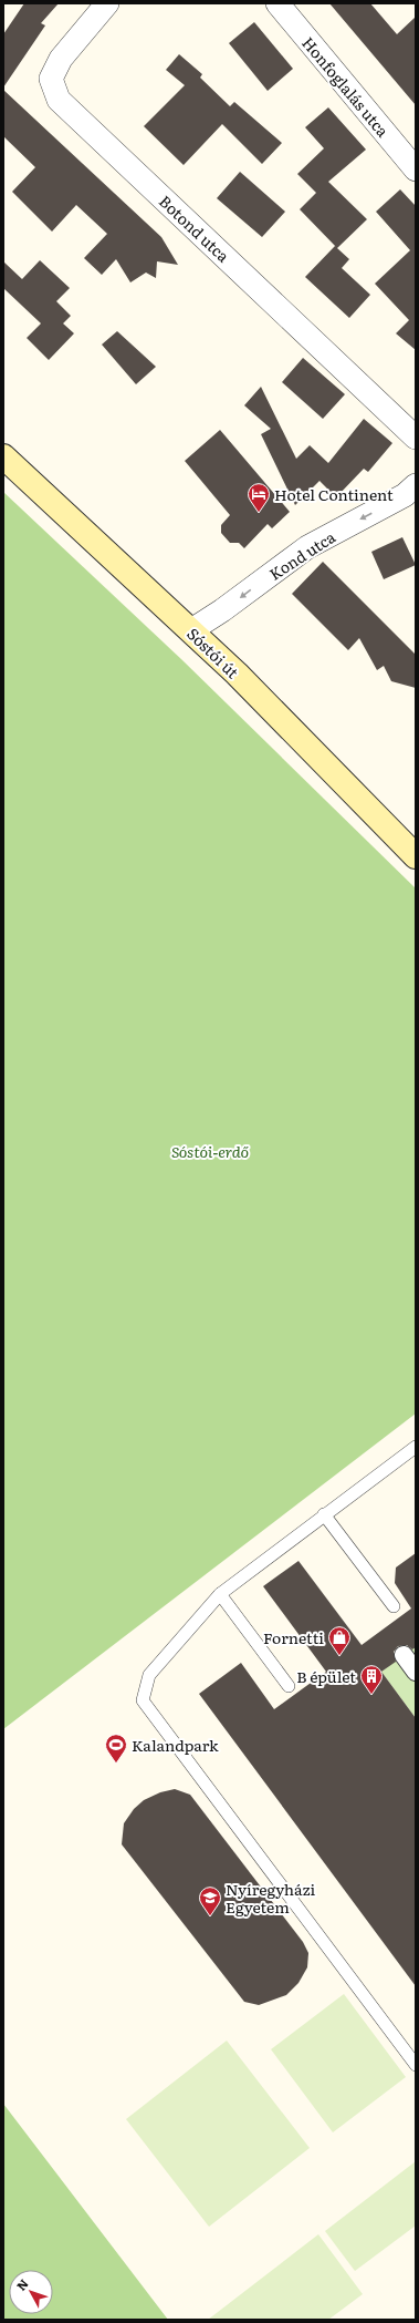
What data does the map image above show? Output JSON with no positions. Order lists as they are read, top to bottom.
{
  "streets": {
    "main road": ["Sóstói út"],
    "street": ["Honfoglalás utca", "Botond utca", "Kond utca"]
  },
  "crossings": [
    ["Kond utca", "Sóstói út"]
  ],
  "one_way": ["Kond utca"],
  "parks": ["Sóstói-erdő"],
  "places": {
    "hotel": ["Hotel Continent"],
    "shop": ["Fornetti"],
    "building": ["B épület"],
    "sports": ["Kalandpark"],
    "school or university": ["Nyíregyházi Egyetem"]
  },
  "north": "top left"
}
